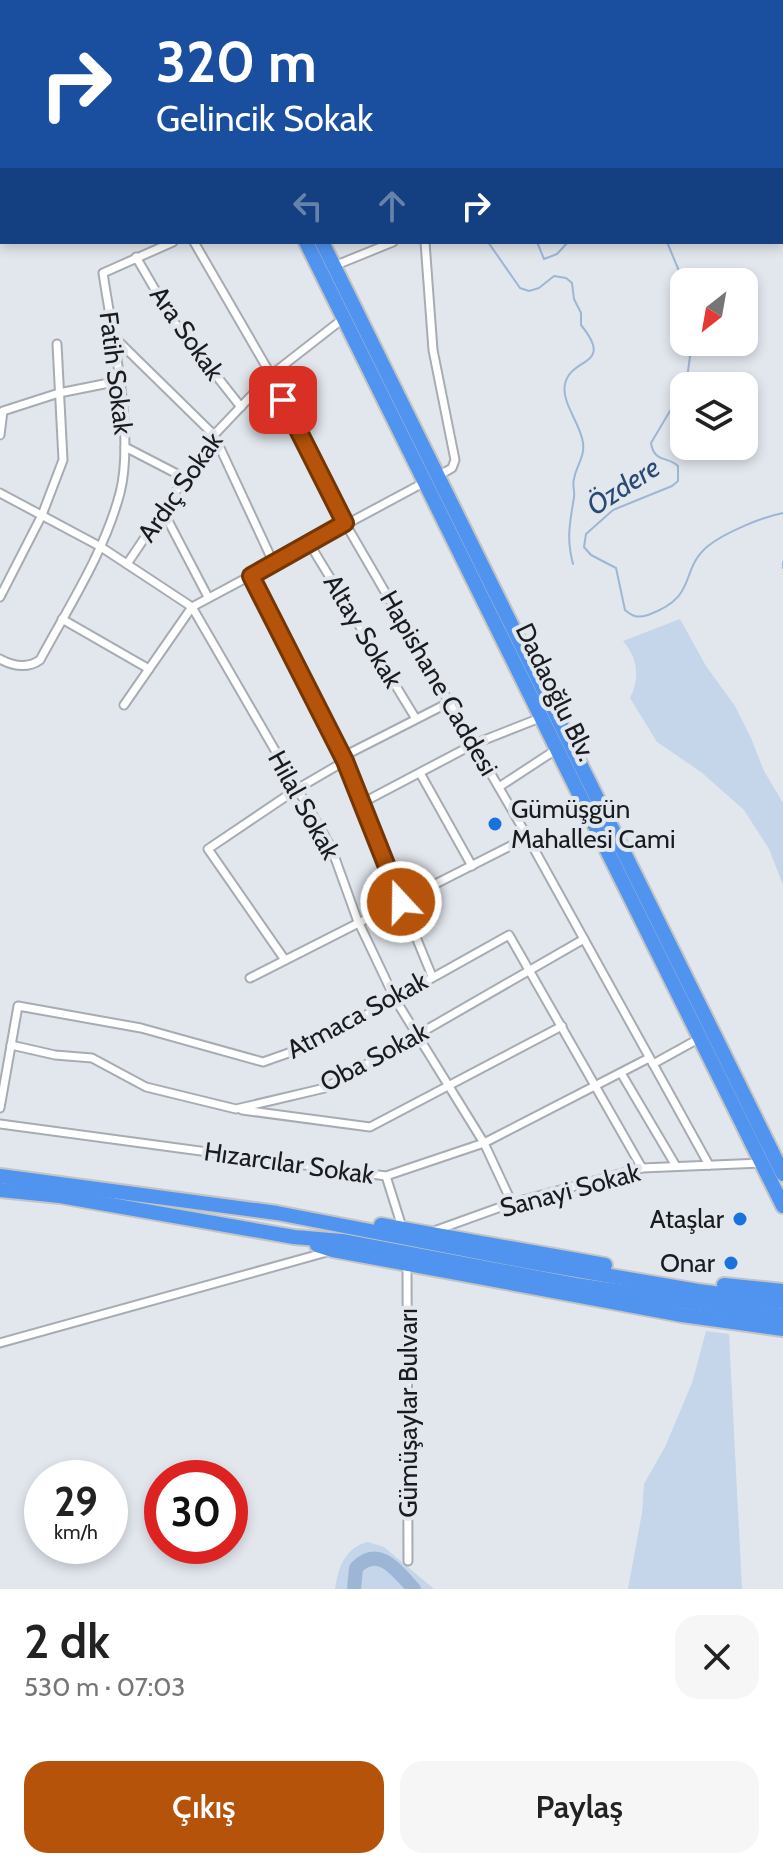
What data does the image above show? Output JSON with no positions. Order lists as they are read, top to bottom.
{
  "streets": {
    "highway": ["Dadaoğlu Blv."],
    "street": [
      "Ara Sokak",
      "Fatih Sokak",
      "Ardıç Sokak",
      "Altay Sokak",
      "Hapishane Caddesi",
      "Hilal Sokak",
      "Atmaca Sokak",
      "Oba Sokak",
      "Hızarcılar Sokak",
      "Sanayi Sokak",
      "Gümüşaylar Bulvarı"
    ]
  },
  "crossings": [
    ["Ara Sokak", "Fatih Sokak"],
    ["Ara Sokak", "Ardıç Sokak"],
    ["Fatih Sokak", "Hilal Sokak"],
    ["Ardıç Sokak", "Hapishane Caddesi"],
    ["Ardıç Sokak", "Dadaoğlu Blv."],
    ["Ardıç Sokak", "Hilal Sokak"],
    ["Hapishane Caddesi", "Oba Sokak"],
    ["Hapishane Caddesi", "Hızarcılar Sokak"],
    ["Hapishane Caddesi", "Sanayi Sokak"],
    ["Dadaoğlu Blv.", "Hızarcılar Sokak"],
    ["Dadaoğlu Blv.", "Sanayi Sokak"],
    ["Hilal Sokak", "Atmaca Sokak"],
    ["Hilal Sokak", "Oba Sokak"],
    ["Hilal Sokak", "Hızarcılar Sokak"],
    ["Hilal Sokak", "Sanayi Sokak"],
    ["Atmaca Sokak", "Oba Sokak"]
  ],
  "water": ["Özdere"],
  "places": ["Gümüşgün Mahallesi Cami", "Ataşlar", "Onar"],
  "north": "bottom left",
  "page": {
    "turn": ["320 m", "Gelincik Sokak"],
    "speed": "29 km/h",
    "limit": "30",
    "heading": ["2 dk", "530 m · 07:03"],
    "buttons": ["Çıkış", "Paylaş"]
  }
}
